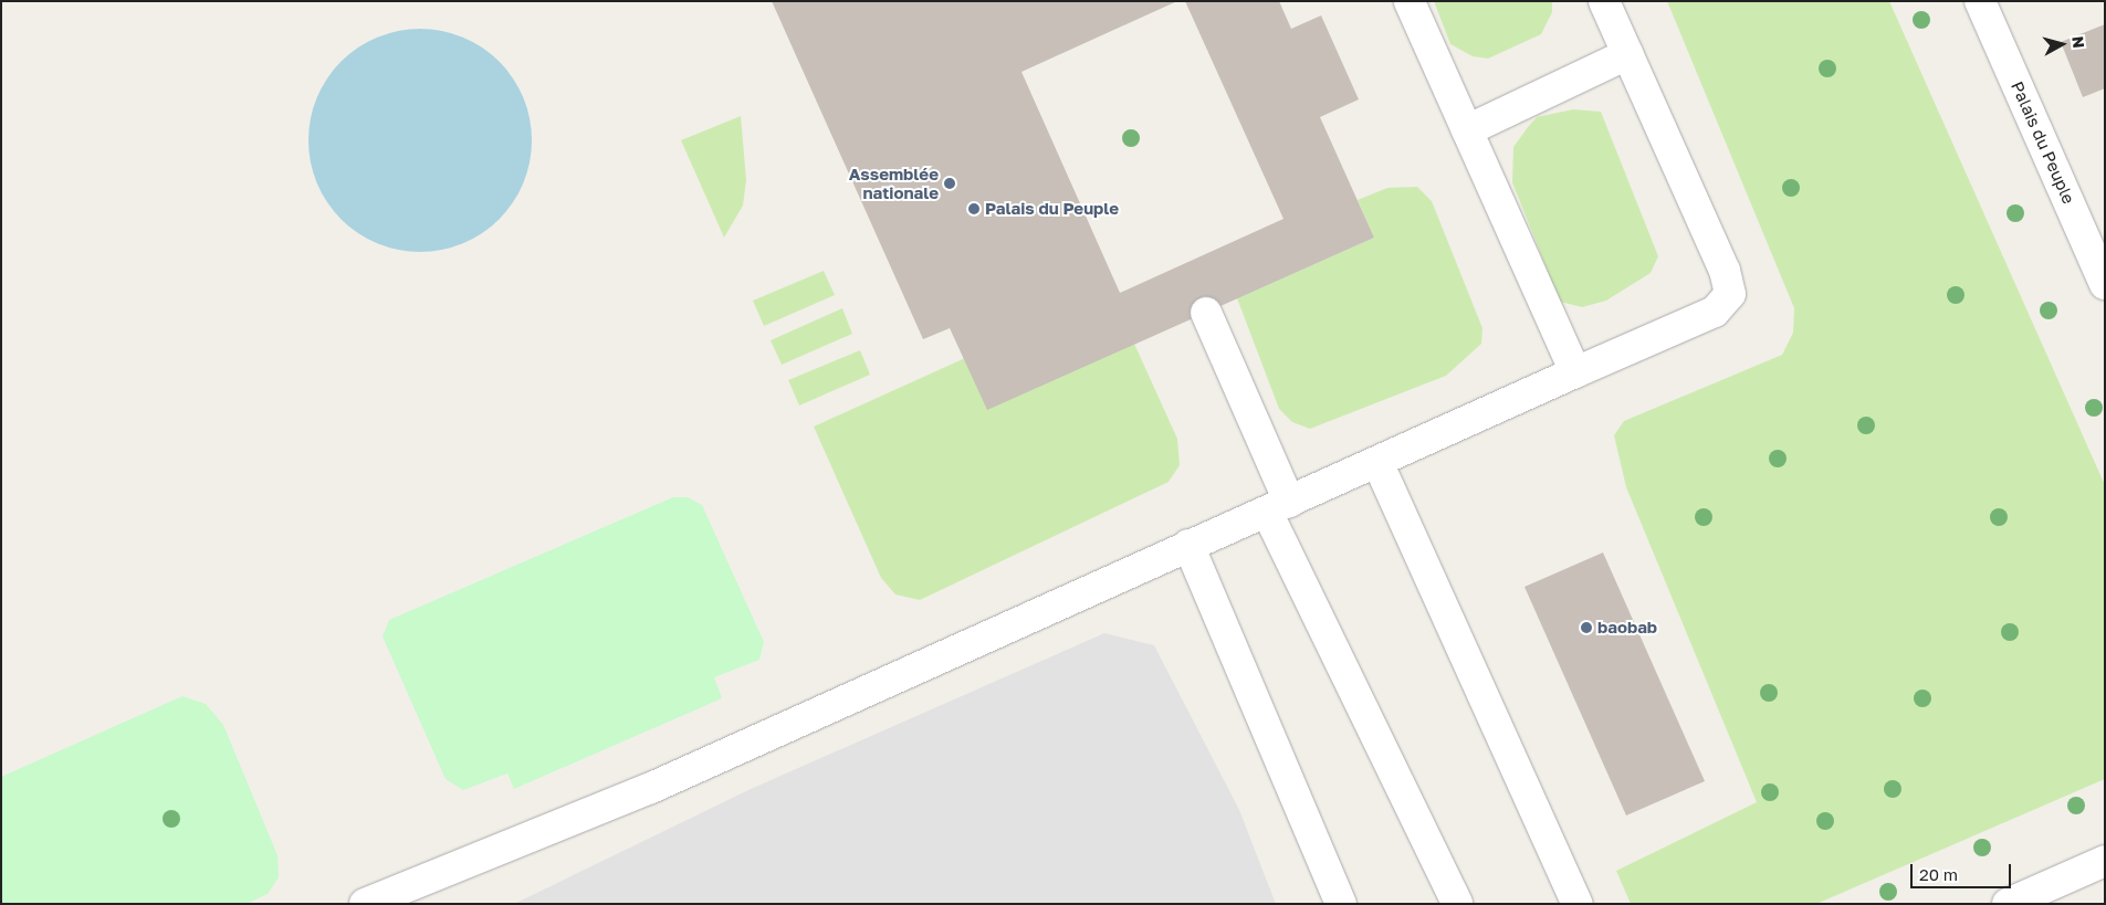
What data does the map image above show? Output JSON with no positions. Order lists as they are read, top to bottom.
{
  "streets": {
    "street": ["Palais du Peuple"]
  },
  "places": ["Assemblée nationale", "Palais du Peuple", "baobab"],
  "scale_bar": "20 m",
  "north": "right"
}
